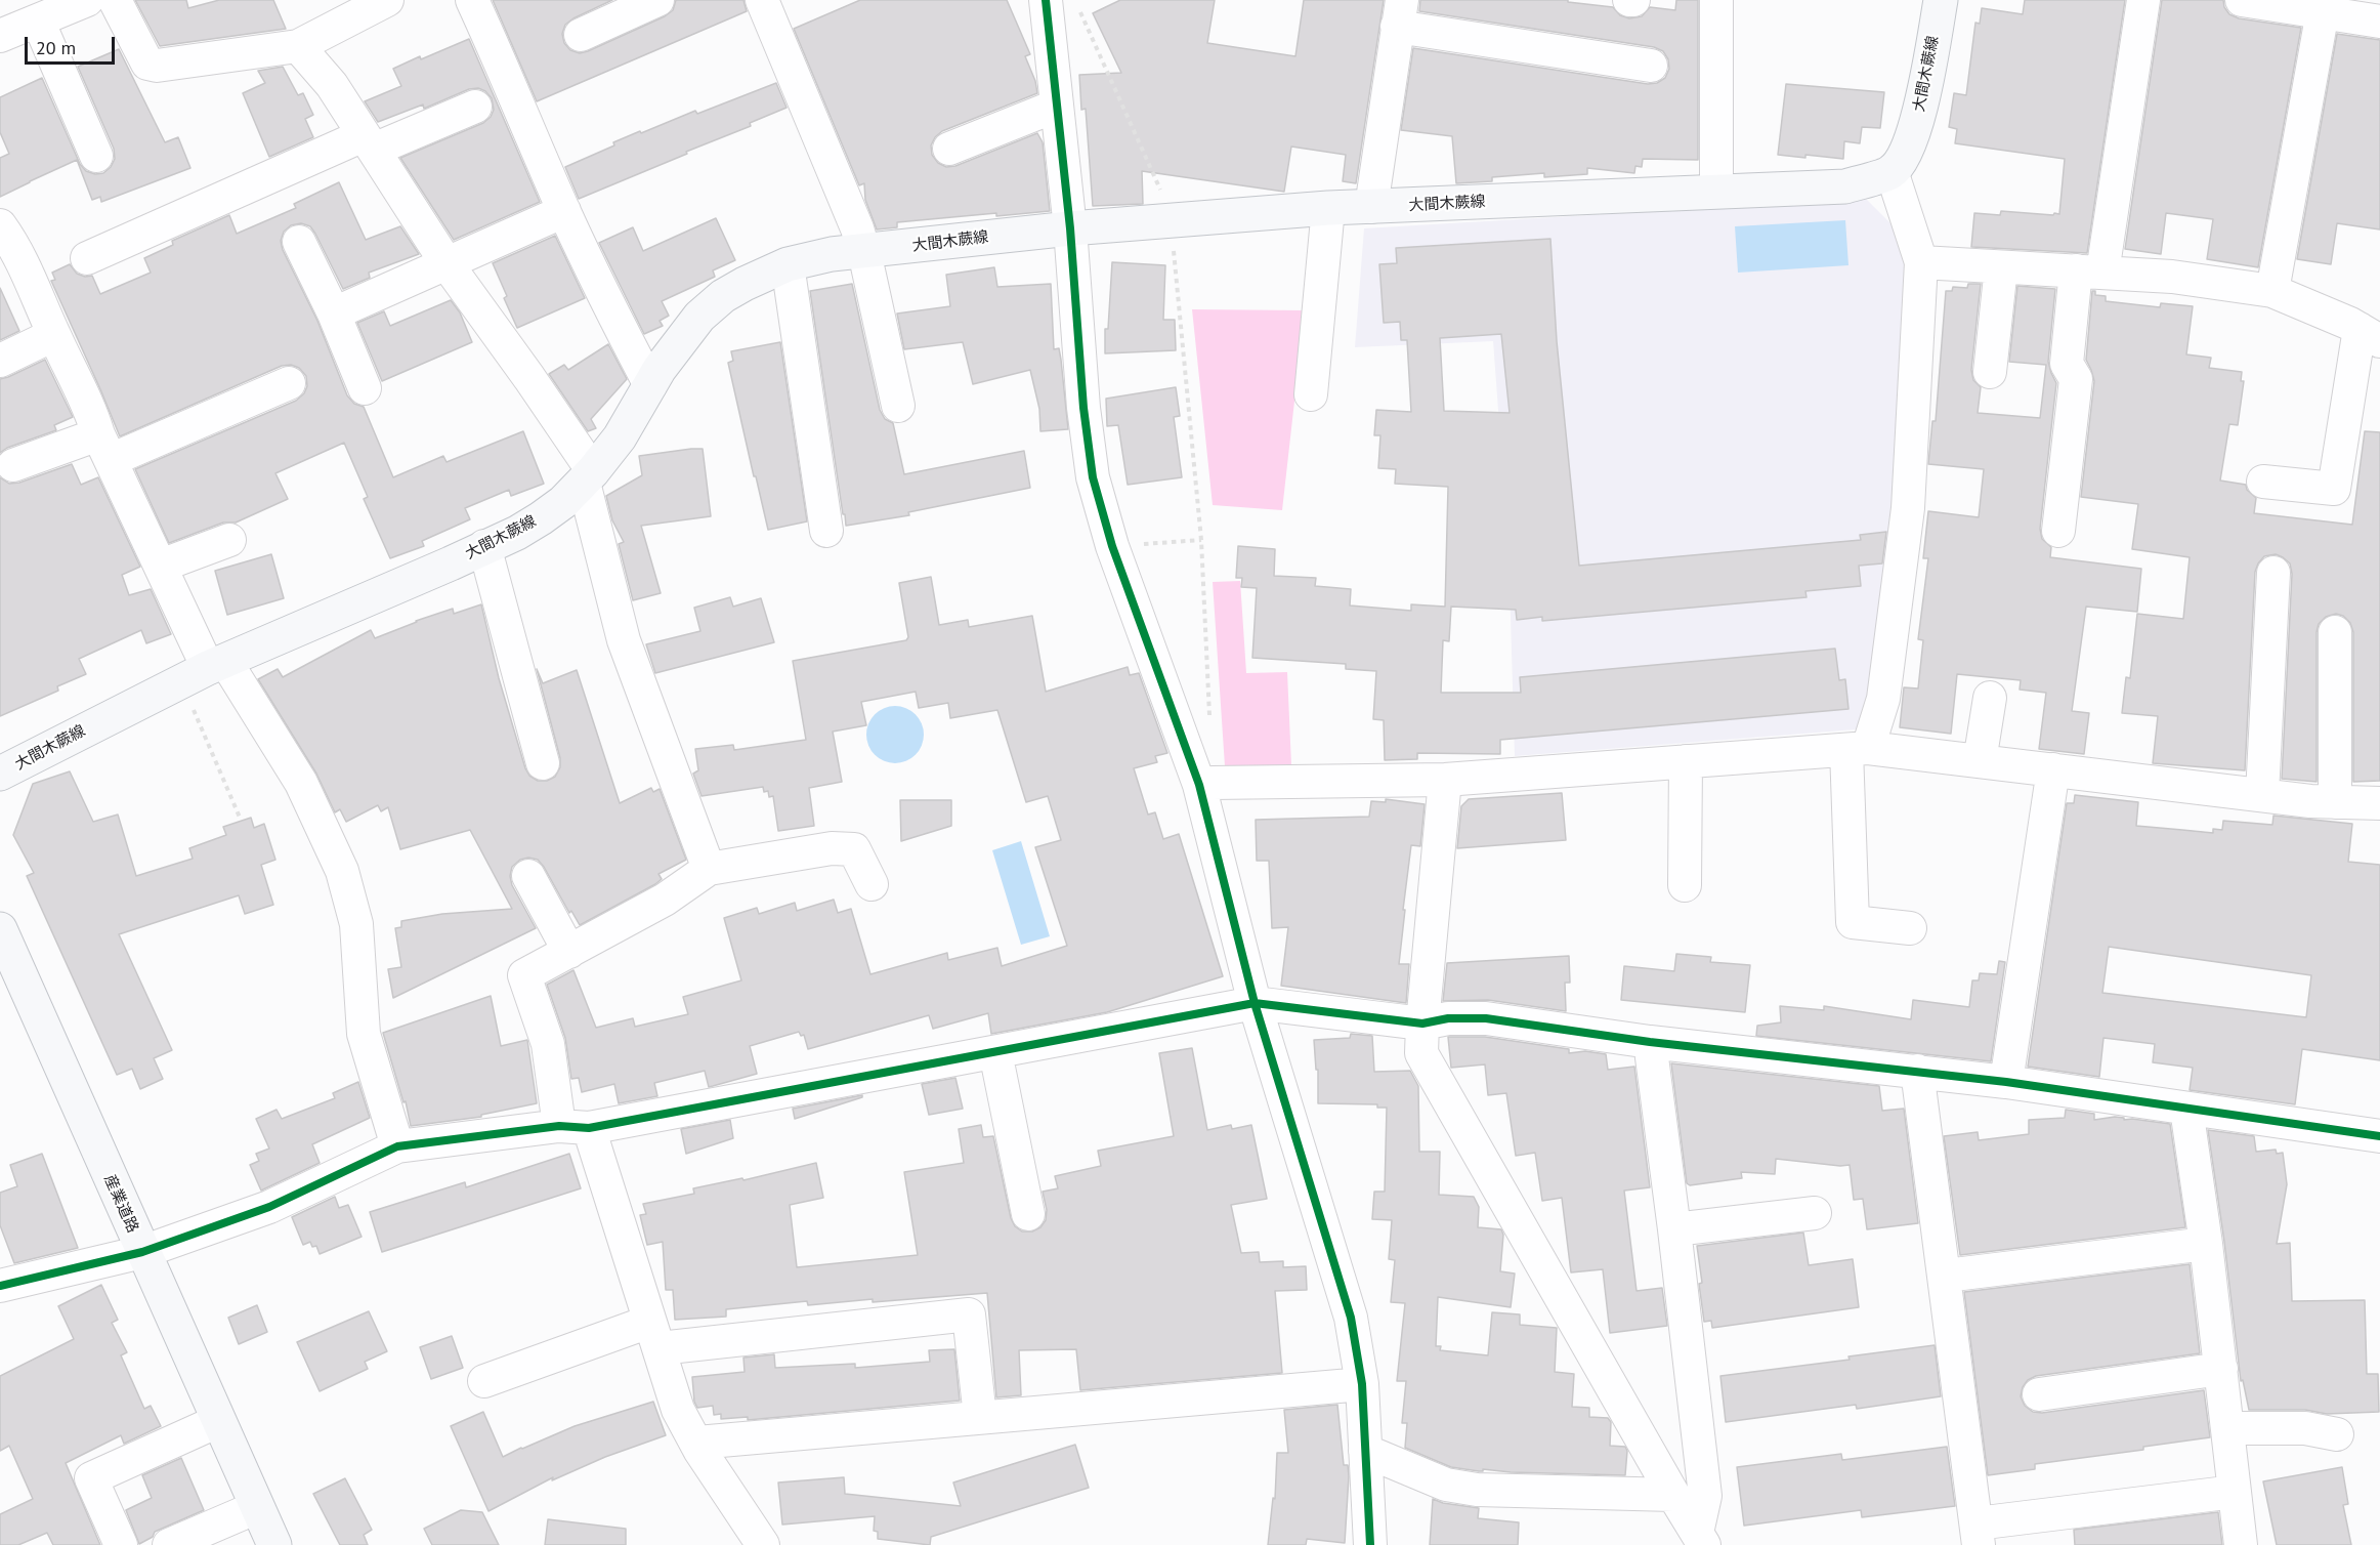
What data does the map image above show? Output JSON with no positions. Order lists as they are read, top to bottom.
{
  "streets": {
    "main road": ["大間木蕨線", "産業道路"]
  },
  "scale_bar": "20 m"
}
